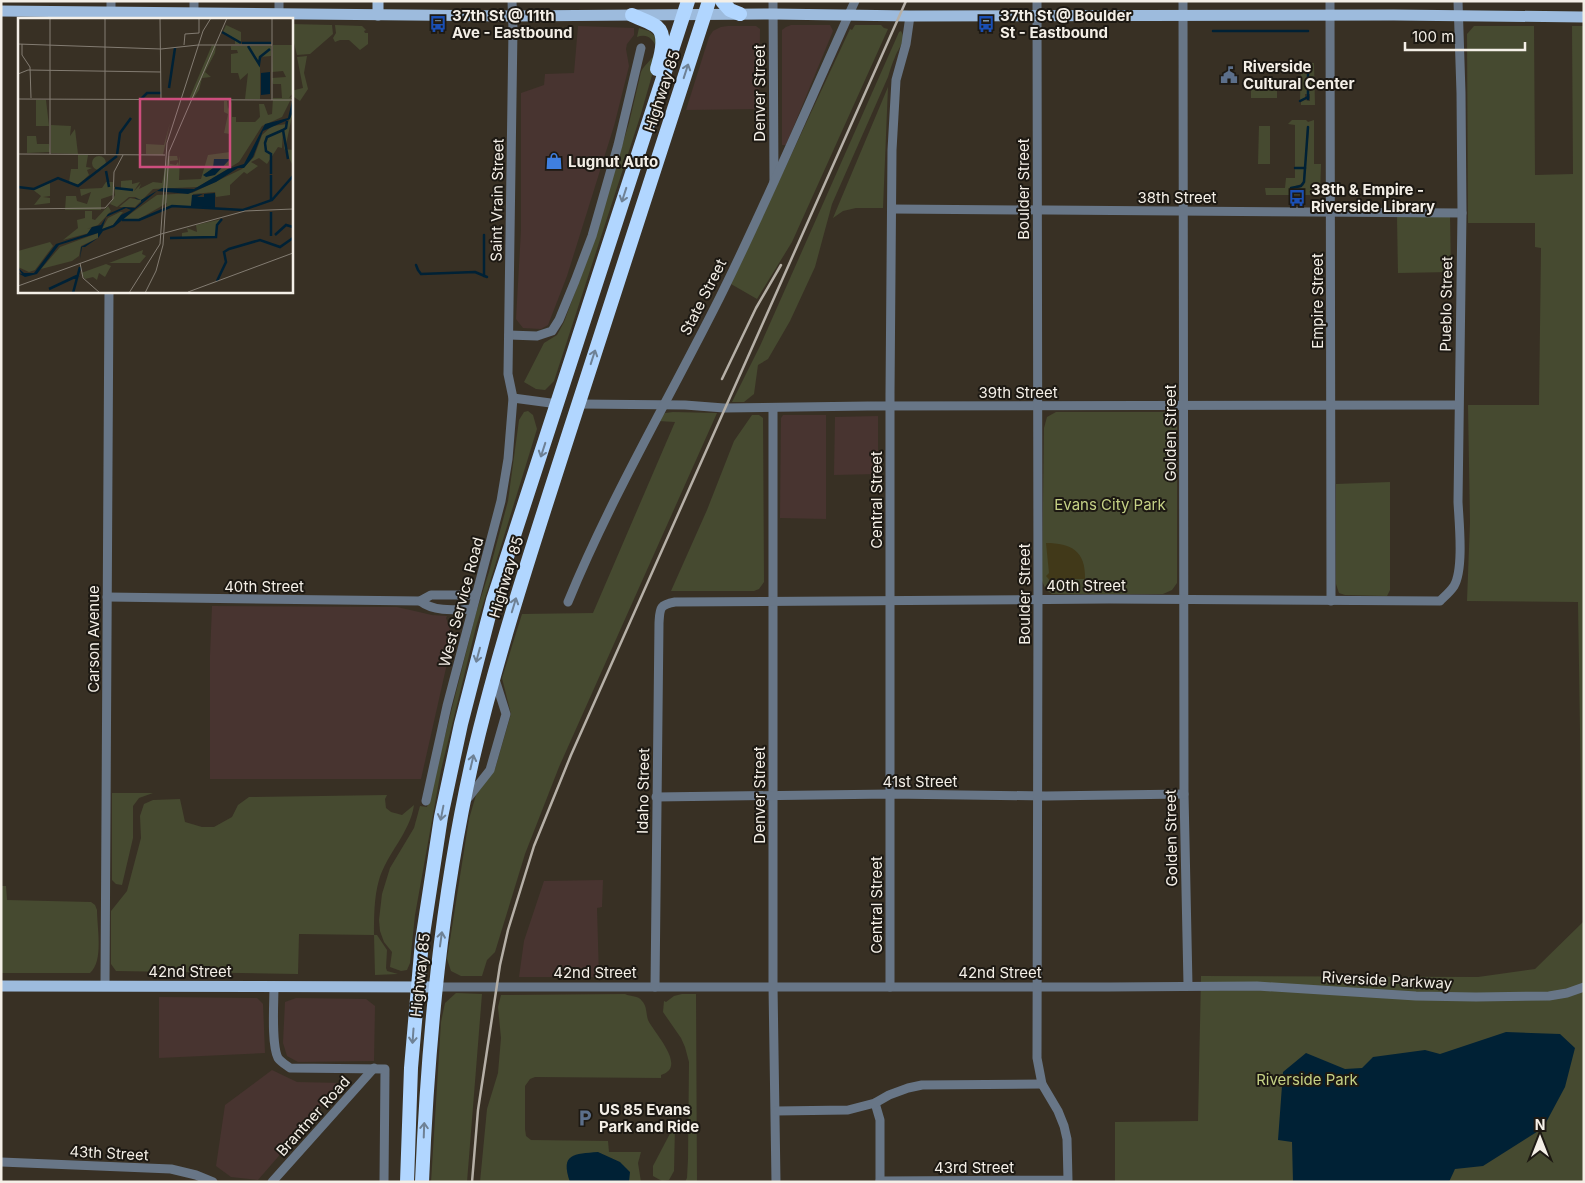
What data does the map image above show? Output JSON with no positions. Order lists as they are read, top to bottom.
{
  "streets": {
    "highway": ["Highway 85"],
    "main road": ["42nd Street"],
    "street": [
      "Denver Street",
      "Boulder Street",
      "38th Street",
      "Saint Vrain Street",
      "State Street",
      "Empire Street",
      "Pueblo Street",
      "39th Street",
      "Golden Street",
      "Central Street",
      "40th Street",
      "West Service Road",
      "Carson Avenue",
      "41st Street",
      "Idaho Street",
      "Riverside Parkway",
      "Brantner Road",
      "43th Street",
      "43rd Street"
    ]
  },
  "crossings": [
    ["Highway 85", "39th Street"],
    ["Highway 85", "42nd Street"],
    ["Denver Street", "State Street"],
    ["Denver Street", "39th Street"],
    ["Denver Street", "40th Street"],
    ["Denver Street", "41st Street"],
    ["Denver Street", "42nd Street"],
    ["Boulder Street", "38th Street"],
    ["Boulder Street", "39th Street"],
    ["Boulder Street", "40th Street"],
    ["Boulder Street", "41st Street"],
    ["Boulder Street", "42nd Street"],
    ["Boulder Street", "43rd Street"],
    ["38th Street", "Empire Street"],
    ["38th Street", "Pueblo Street"],
    ["38th Street", "Golden Street"],
    ["38th Street", "Central Street"],
    ["Saint Vrain Street", "West Service Road"],
    ["State Street", "39th Street"],
    ["Empire Street", "39th Street"],
    ["Empire Street", "40th Street"],
    ["Pueblo Street", "39th Street"],
    ["Pueblo Street", "40th Street"],
    ["39th Street", "Golden Street"],
    ["39th Street", "Central Street"],
    ["Golden Street", "40th Street"],
    ["Golden Street", "41st Street"],
    ["Golden Street", "42nd Street"],
    ["Golden Street", "Riverside Parkway"],
    ["Central Street", "40th Street"],
    ["Central Street", "41st Street"],
    ["Central Street", "42nd Street"],
    ["40th Street", "West Service Road"],
    ["40th Street", "Carson Avenue"],
    ["40th Street", "Idaho Street"],
    ["Carson Avenue", "42nd Street"],
    ["41st Street", "Idaho Street"],
    ["Idaho Street", "42nd Street"],
    ["42nd Street", "Riverside Parkway"]
  ],
  "parks": ["Evans City Park", "Riverside Park"],
  "places": {
    "bus stop": ["37th St @ 11th Ave - Eastbound", "37th St @ Boulder St - Eastbound", "38th & Empire - Riverside Library"],
    "public building": ["Riverside Cultural Center"],
    "shop": ["Lugnut Auto"],
    "parking": ["US 85 Evans Park and Ride"]
  },
  "scale_bar": "100 m",
  "north": "top"
}
